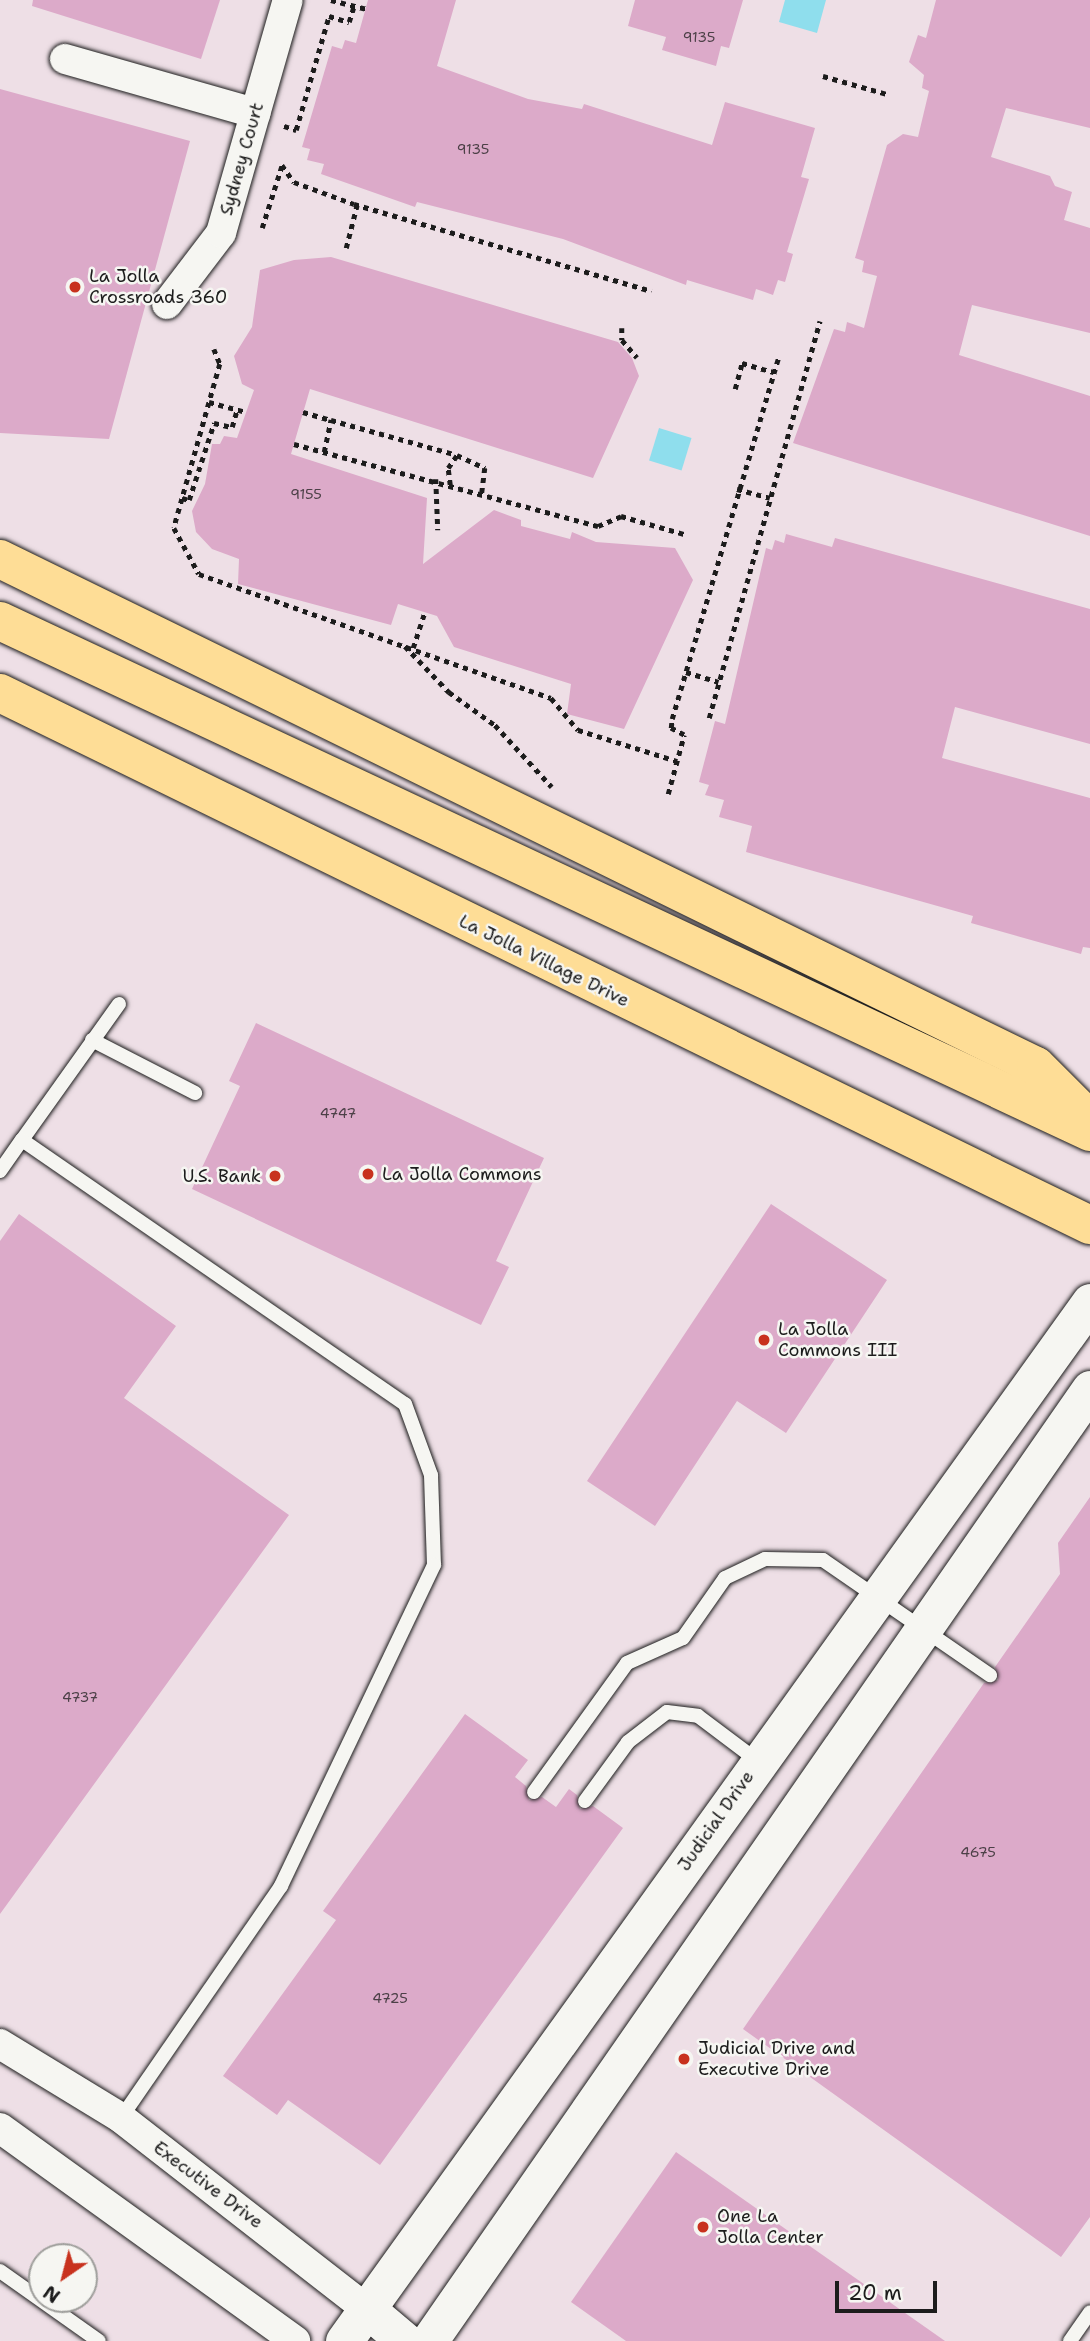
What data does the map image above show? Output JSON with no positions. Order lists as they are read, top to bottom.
{
  "streets": {
    "main road": ["La Jolla Village Drive"],
    "street": ["Sydney Court", "Judicial Drive", "Executive Drive"]
  },
  "crossings": [
    ["Judicial Drive", "Executive Drive"]
  ],
  "places": [
    "La Jolla Crossroads 360",
    "La Jolla Commons",
    "U.S. Bank",
    "La Jolla Commons III",
    "Judicial Drive and Executive Drive",
    "One La Jolla Center"
  ],
  "house_numbers": [
    "9135",
    "9135",
    "9155",
    "4747",
    "4737",
    "4675",
    "4725"
  ],
  "scale_bar": "20 m",
  "north": "bottom left"
}
